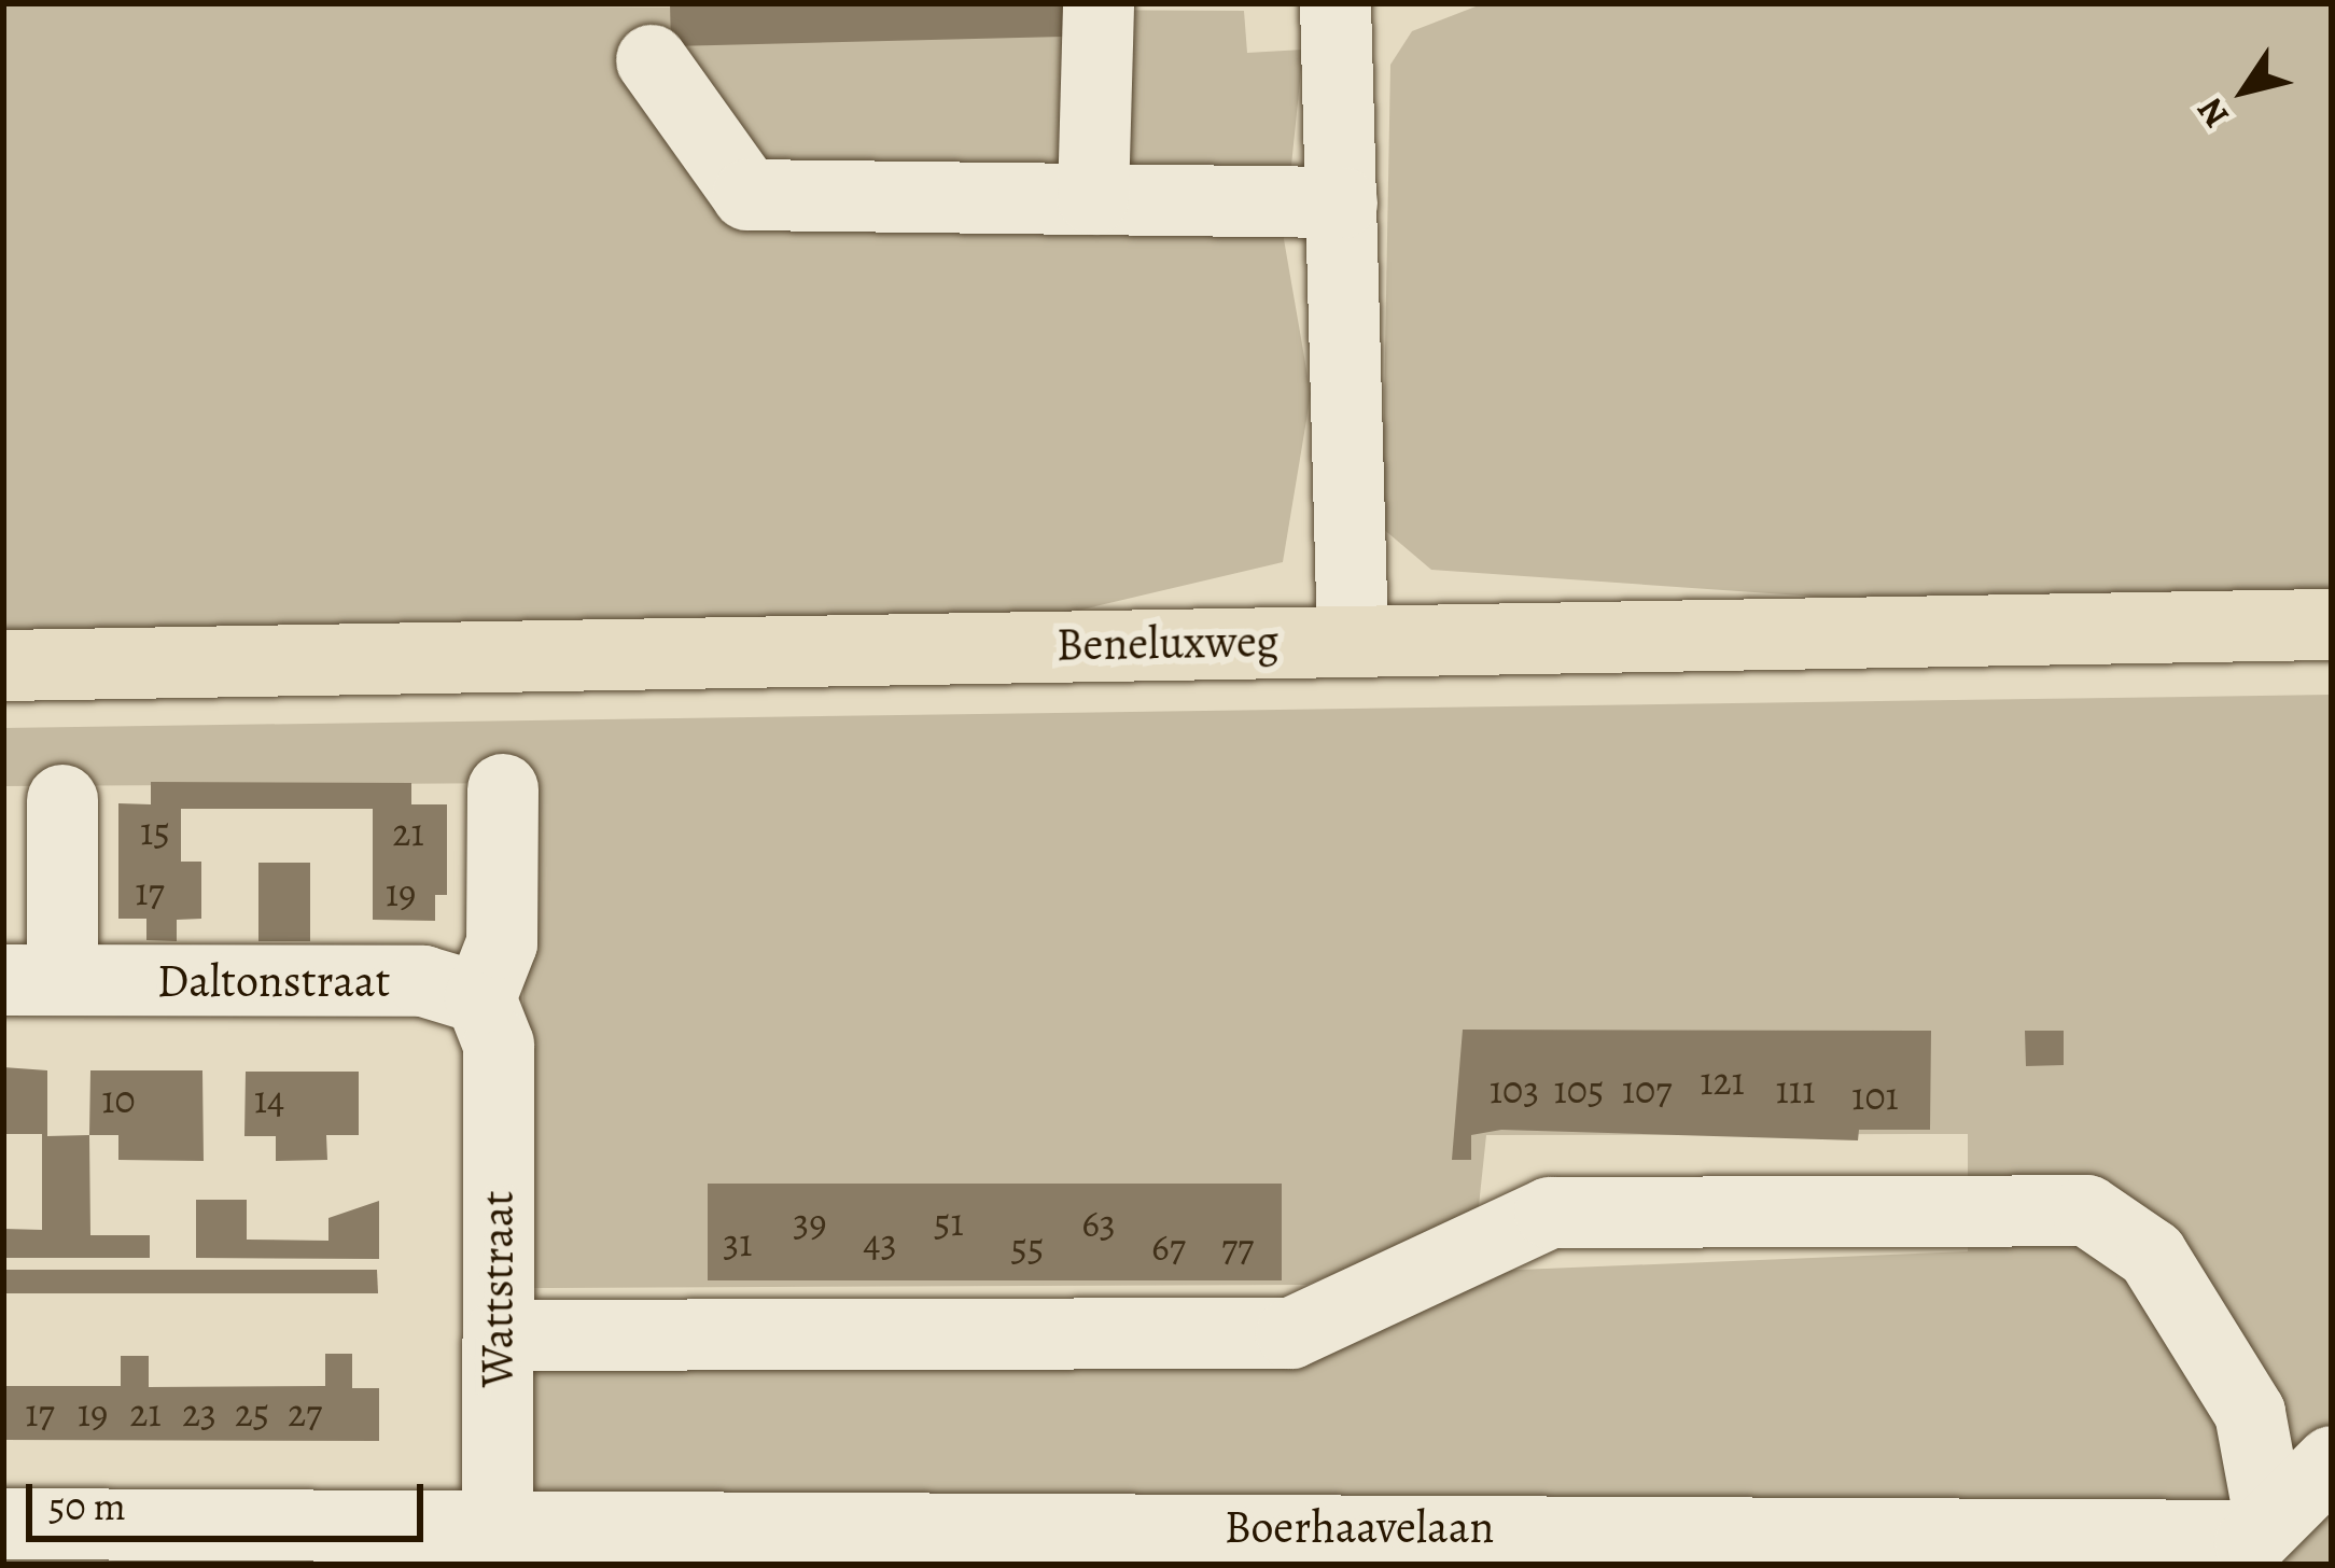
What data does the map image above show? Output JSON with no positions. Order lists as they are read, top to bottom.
{
  "streets": {
    "main road": ["Beneluxweg"],
    "street": ["Daltonstraat", "Wattstraat", "Boerhaavelaan"]
  },
  "crossings": [
    ["Daltonstraat", "Wattstraat"],
    ["Wattstraat", "Boerhaavelaan"]
  ],
  "house_numbers": [
    "15",
    "21",
    "17",
    "19",
    "121",
    "103",
    "105",
    "107",
    "111",
    "101",
    "10",
    "14",
    "39",
    "51",
    "63",
    "31",
    "43",
    "55",
    "67",
    "77",
    "17",
    "19",
    "21",
    "23",
    "25",
    "27"
  ],
  "scale_bar": "50 m",
  "north": "bottom left"
}
